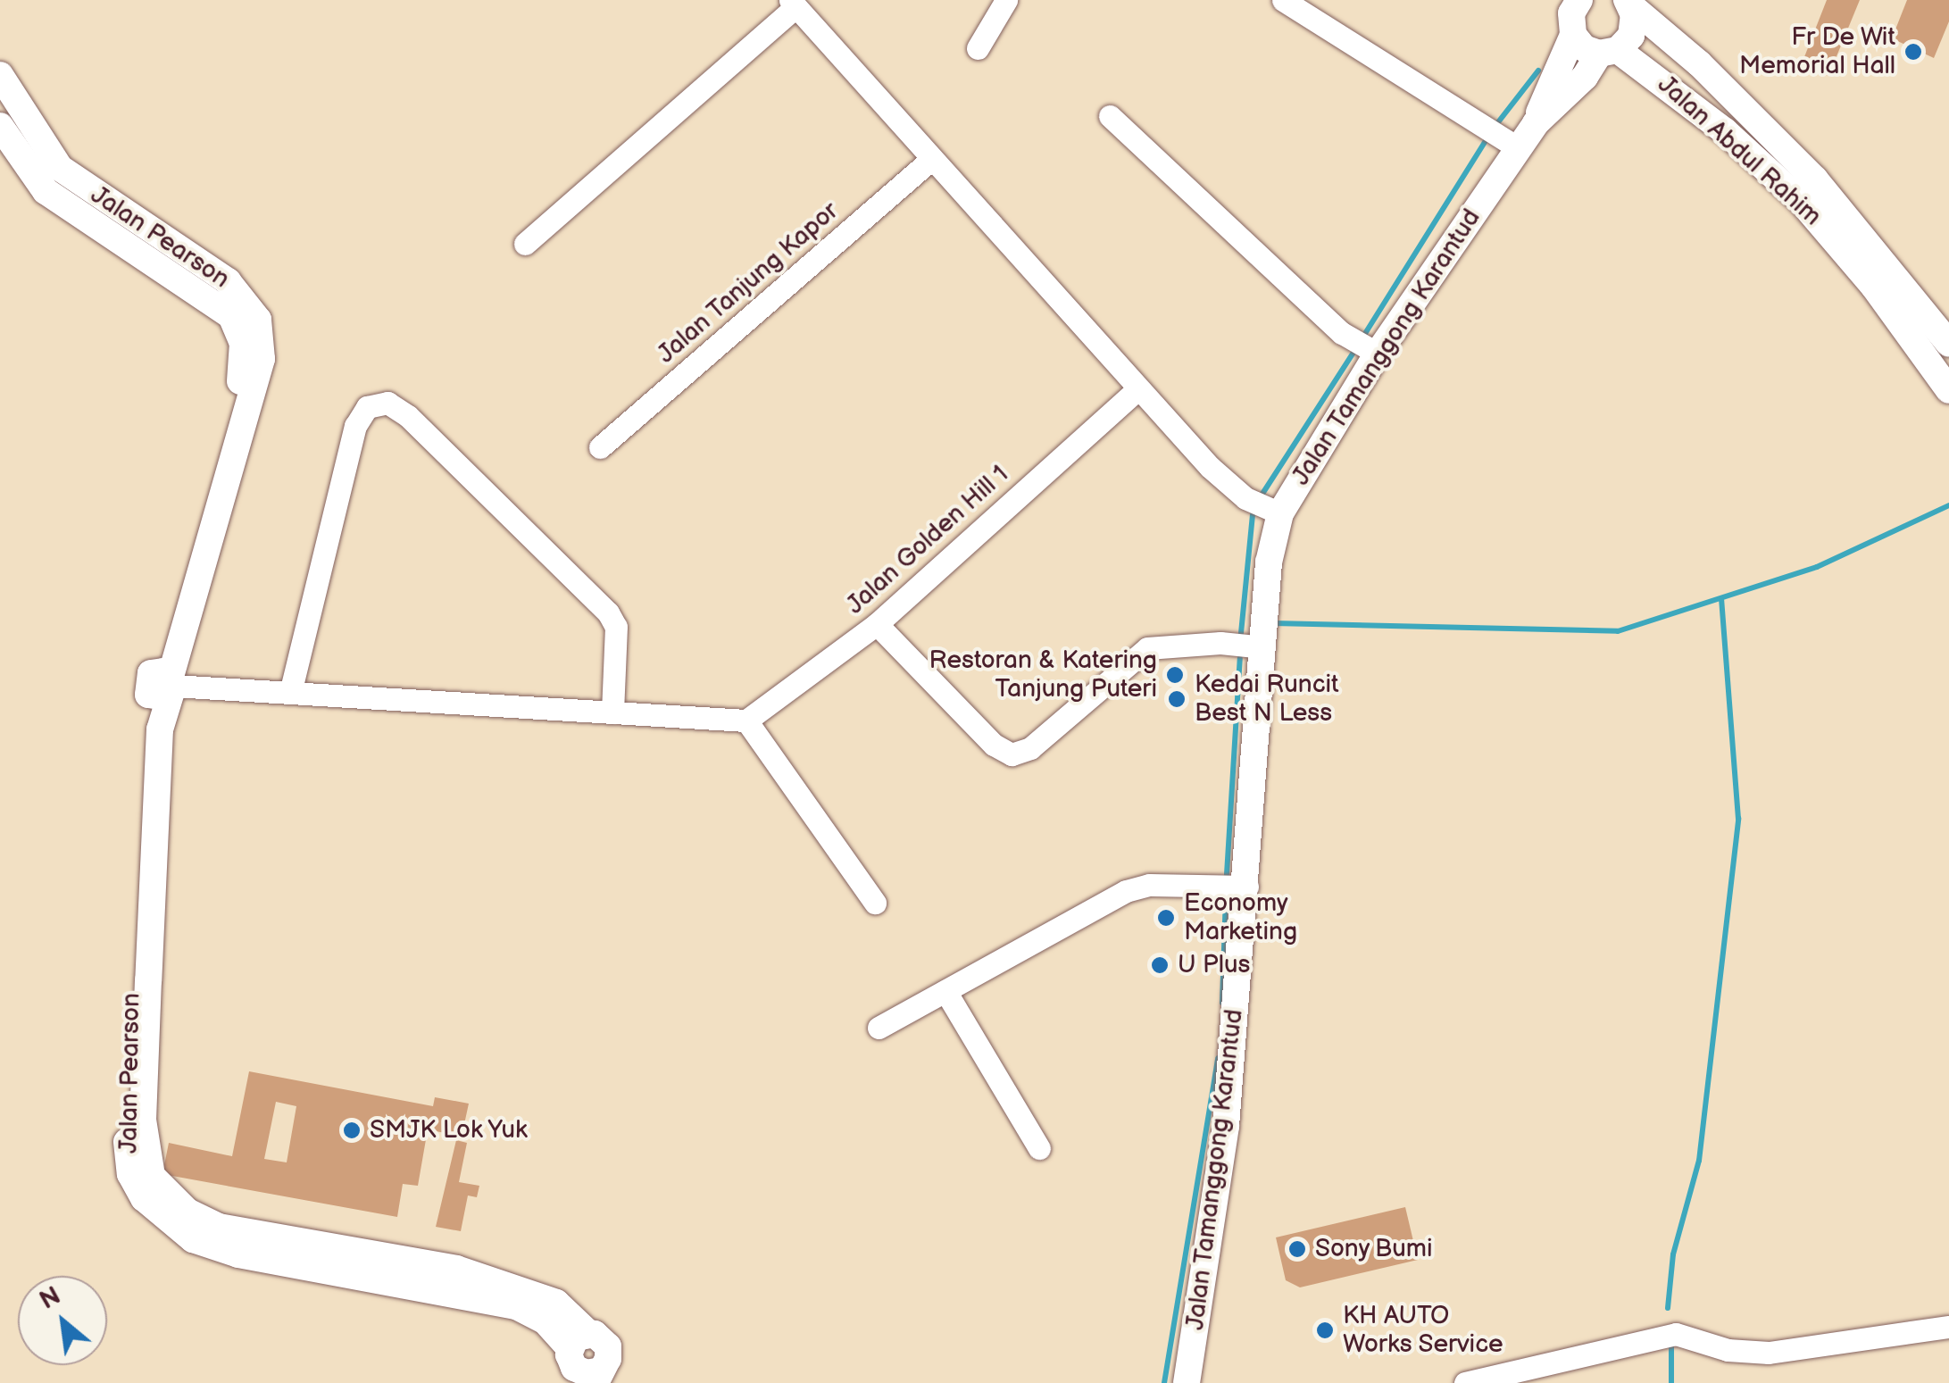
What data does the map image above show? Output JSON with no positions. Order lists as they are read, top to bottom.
{
  "streets": {
    "main road": ["Jalan Abdul Rahim", "Jalan Pearson", "Jalan Tamanggong Karantud"],
    "street": ["Jalan Tanjung Kapor", "Jalan Golden Hill 1"]
  },
  "crossings": [
    ["Jalan Abdul Rahim", "Jalan Tamanggong Karantud"]
  ],
  "places": [
    "Fr De Wit Memorial Hall",
    "Restoran & Katering Tanjung Puteri",
    "Kedai Runcit Best N Less",
    "Economy Marketing",
    "U Plus",
    "SMJK Lok Yuk",
    "Sony Bumi",
    "KH AUTO Works Service"
  ],
  "north": "top left"
}
